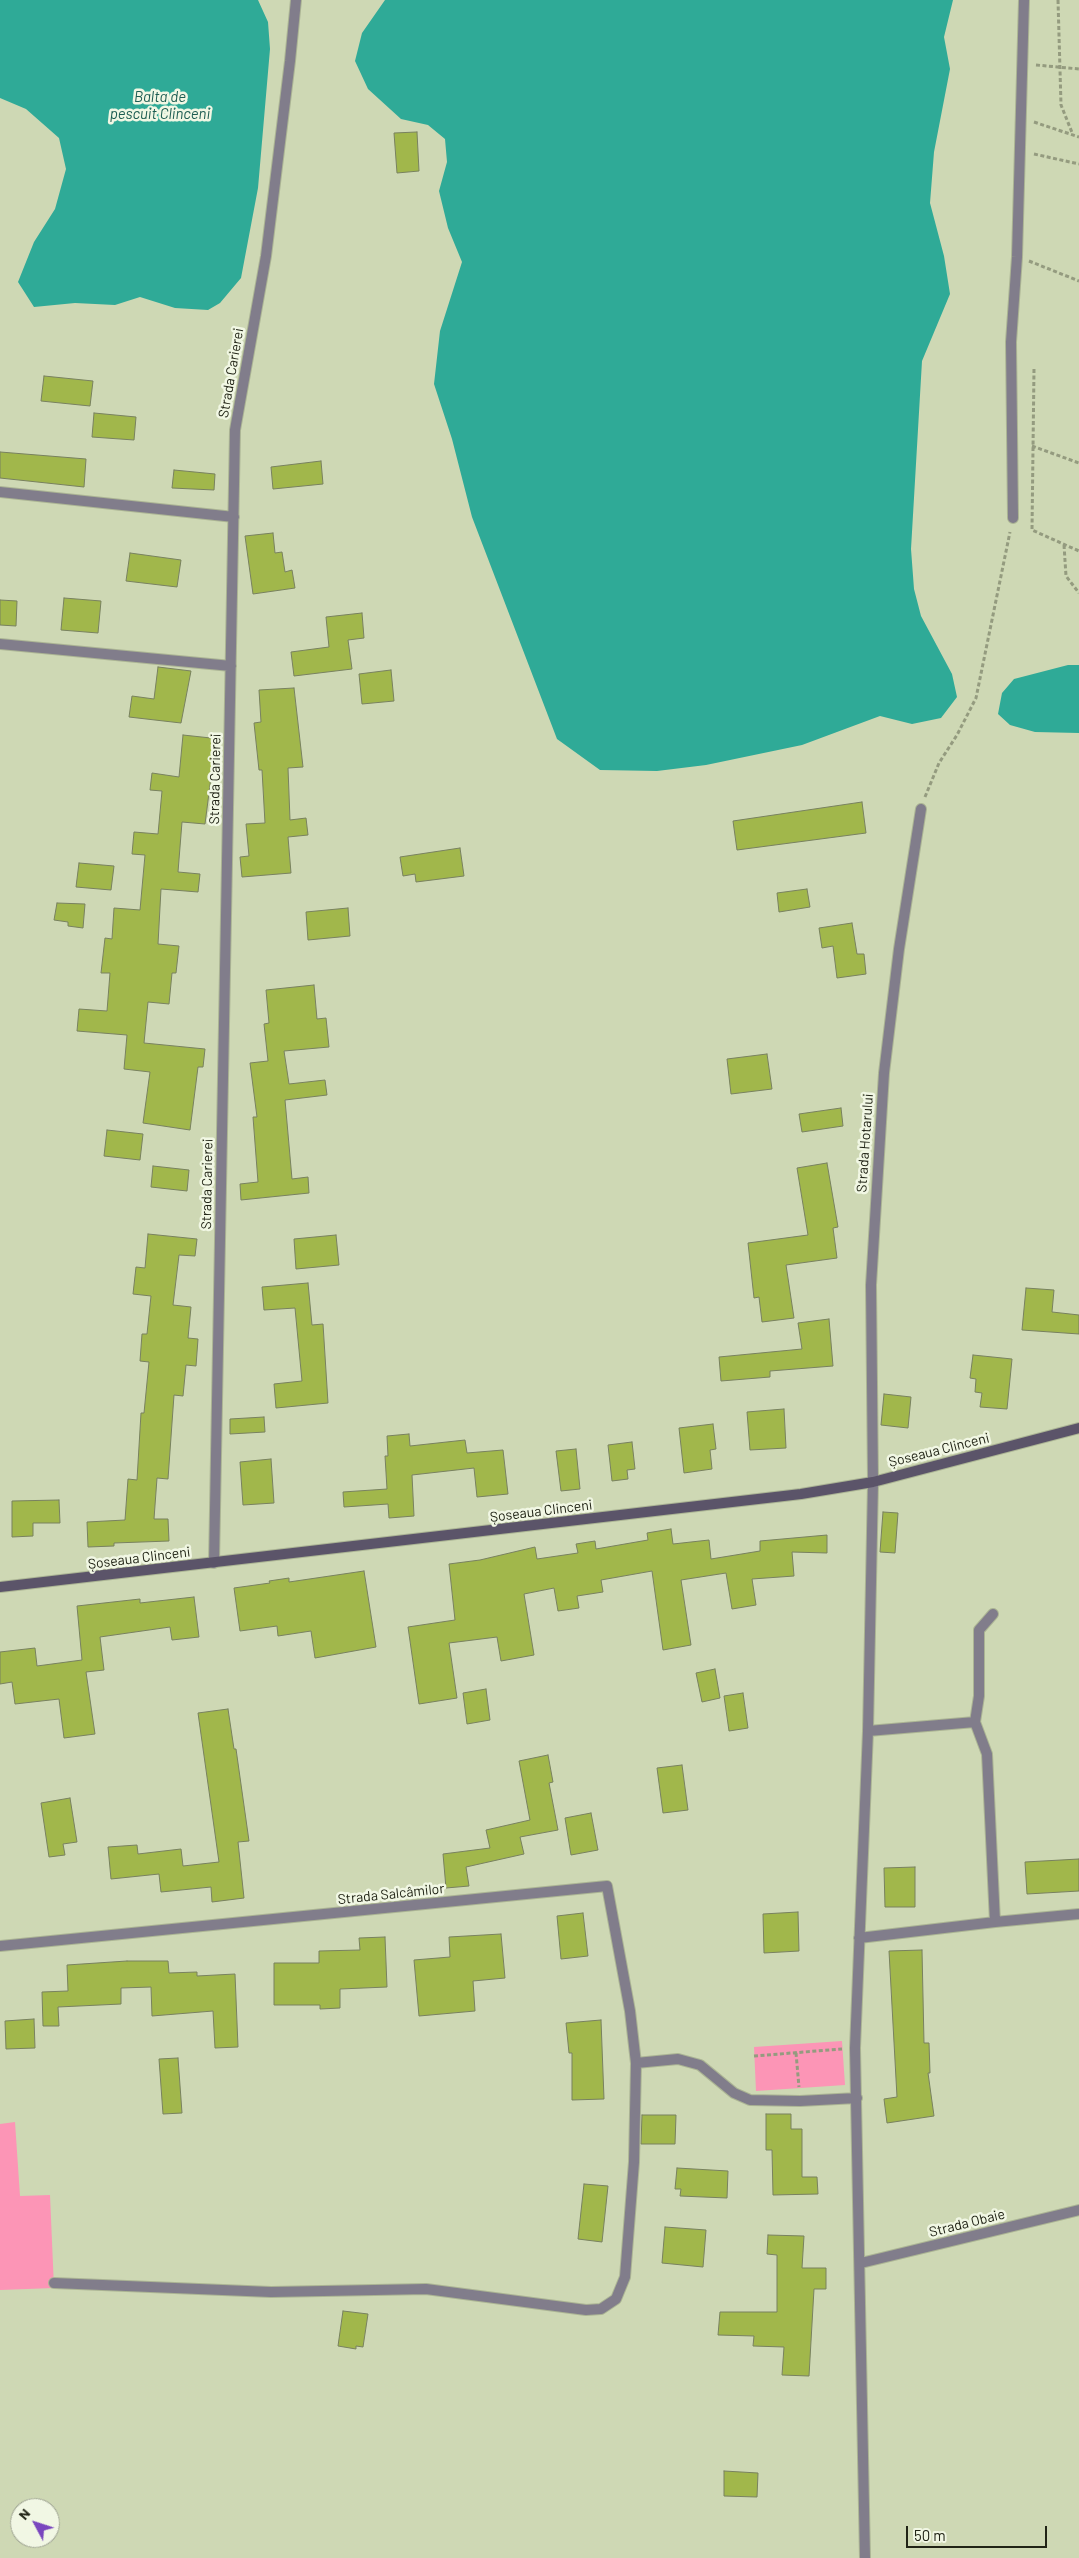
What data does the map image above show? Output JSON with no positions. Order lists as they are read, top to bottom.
{
  "streets": {
    "main road": ["Șoseaua Clinceni"],
    "street": [
      "Strada Carierei",
      "Strada Hotarului",
      "Strada Salcâmilor",
      "Strada Obaie"
    ]
  },
  "crossings": [
    ["Strada Carierei", "Șoseaua Clinceni"],
    ["Strada Hotarului", "Șoseaua Clinceni"],
    ["Strada Hotarului", "Strada Obaie"]
  ],
  "water": ["Balta de pescuit Clinceni"],
  "scale_bar": "50 m",
  "north": "top left"
}
